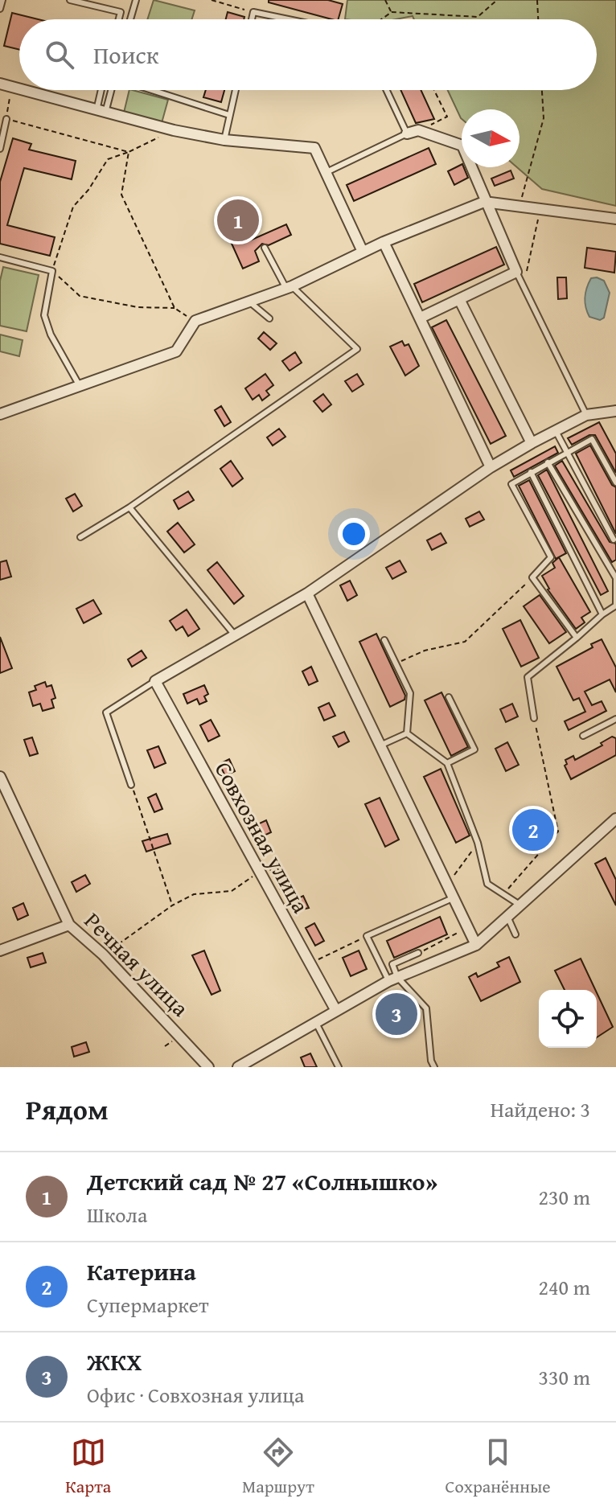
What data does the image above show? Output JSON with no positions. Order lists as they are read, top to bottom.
{
  "streets": {
    "street": ["Совхозная улица", "Речная улица"]
  },
  "north": "right",
  "page": {
    "search": "Поиск",
    "pins": ["1", "2", "3"],
    "heading": ["Рядом", "Найдено: 3"],
    "list": [
      {
        "mark": "1",
        "name": "Детский сад № 27 «Солнышко»",
        "note": "Школа",
        "value": "230 m"
      },
      {
        "mark": "2",
        "name": "Катерина",
        "note": "Супермаркет",
        "value": "240 m"
      },
      {
        "mark": "3",
        "name": "ЖКХ",
        "note": "Офис · Совхозная улица",
        "value": "330 m"
      }
    ],
    "nav": ["Карта", "Маршрут", "Сохранённые"]
  }
}
